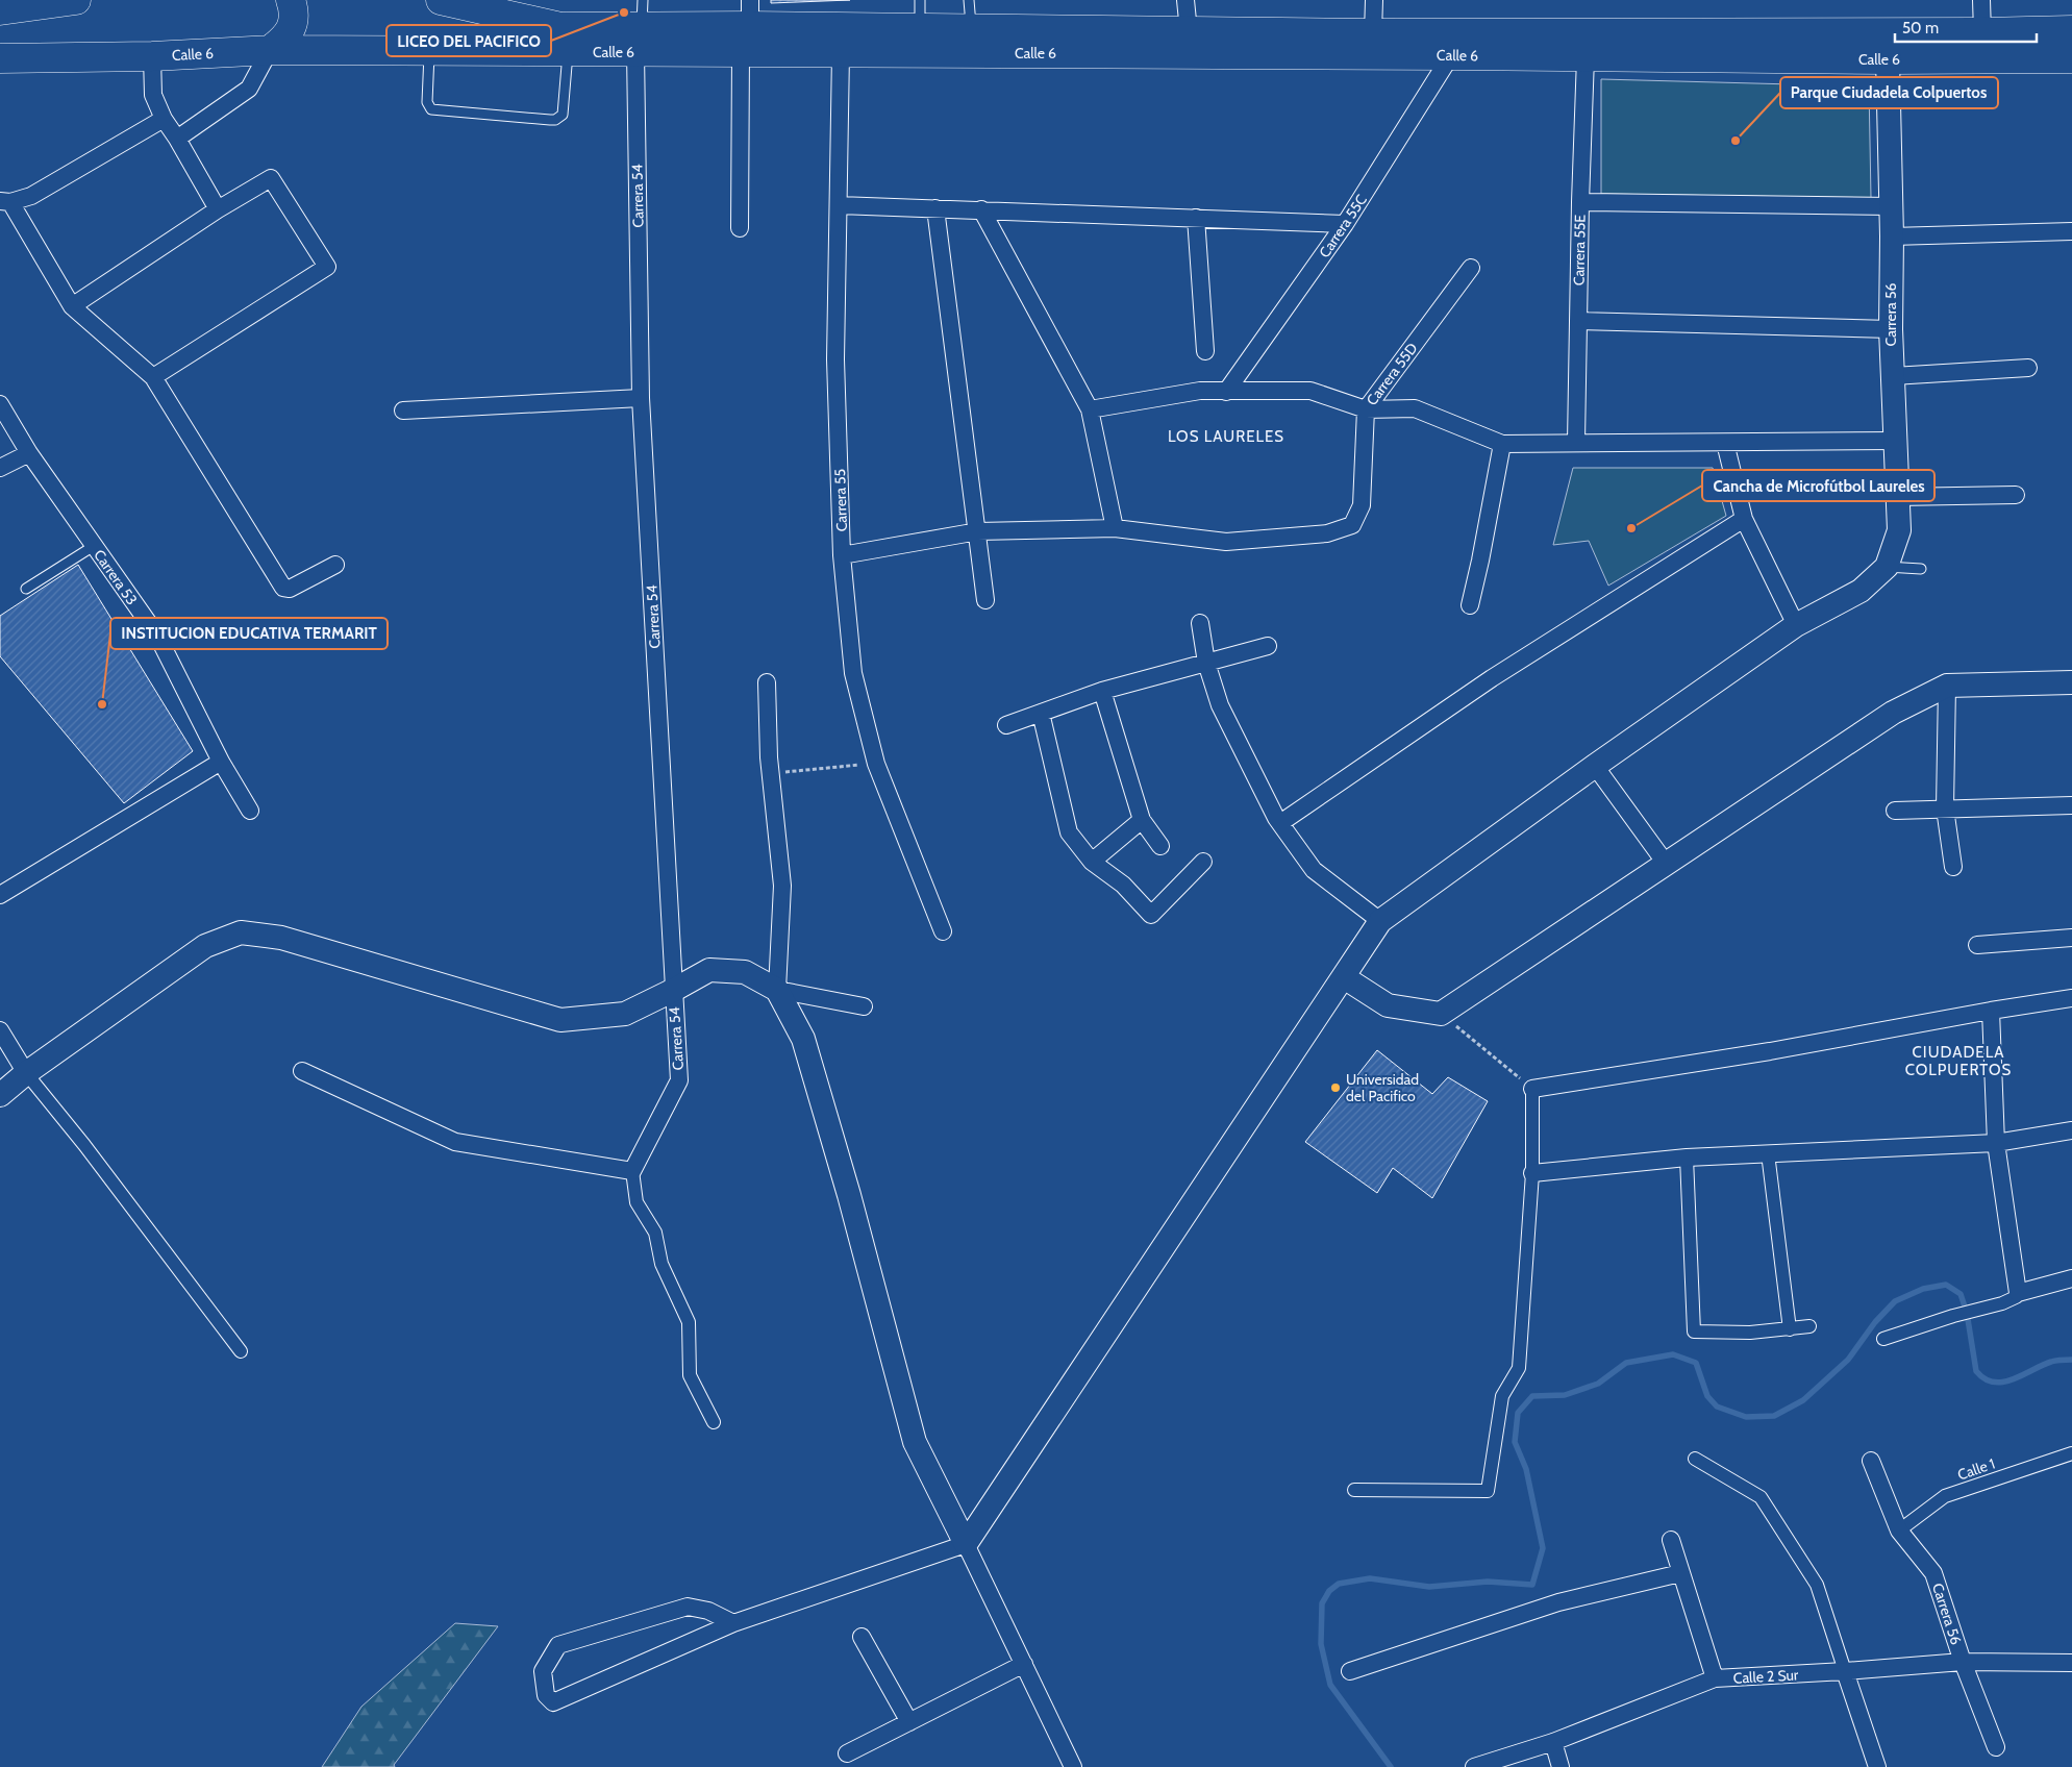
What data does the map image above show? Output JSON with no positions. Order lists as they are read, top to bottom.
{
  "streets": {
    "highway": ["Calle 6"],
    "main road": ["Carrera 56"],
    "street": [
      "Carrera 54",
      "Carrera 55C",
      "Carrera 55E",
      "Carrera 55D",
      "Carrera 55",
      "Carrera 53",
      "Calle 1",
      "Calle 2 Sur"
    ]
  },
  "crossings": [
    ["Calle 6", "Carrera 54"],
    ["Calle 6", "Carrera 55C"],
    ["Calle 6", "Carrera 55E"],
    ["Calle 6", "Carrera 56"],
    ["Calle 6", "Carrera 55"],
    ["Carrera 56", "Calle 1"],
    ["Carrera 56", "Calle 2 Sur"]
  ],
  "districts": ["LOS LAURELES", "CIUDADELA COLPUERTOS"],
  "places": [
    "LICEO DEL PACIFICO",
    "Parque Ciudadela Colpuertos",
    "Cancha de Microfútbol Laureles",
    "INSTITUCION EDUCATIVA TERMARIT",
    "Universidad del Pacifico"
  ],
  "scale_bar": "50 m"
}
